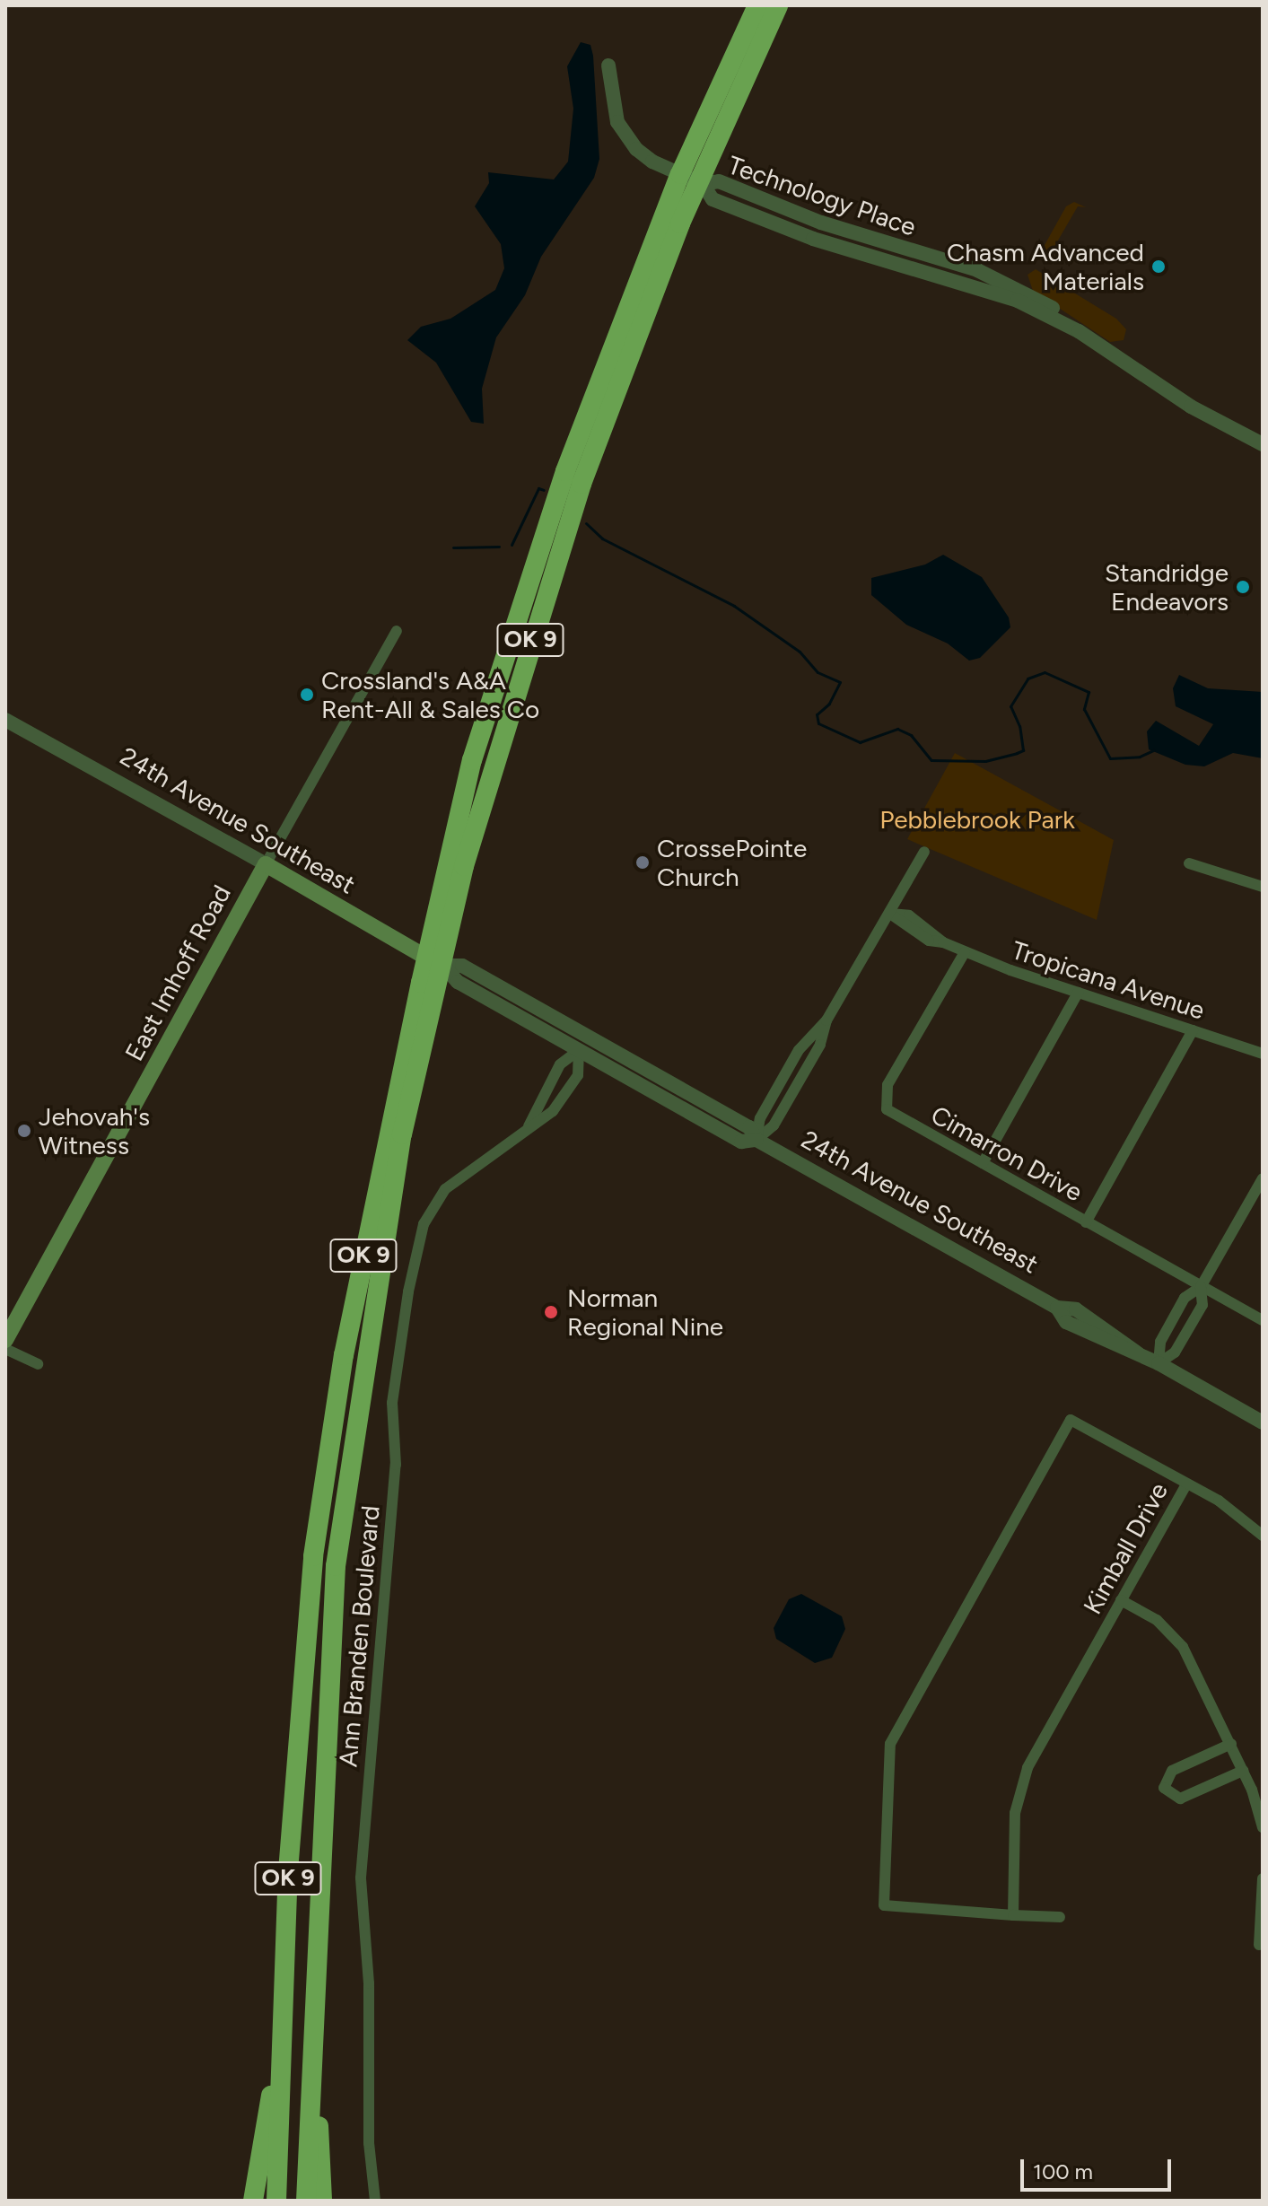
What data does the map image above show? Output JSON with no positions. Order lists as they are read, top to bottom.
{
  "streets": {
    "highway": ["OK 9"],
    "main road": ["24th Avenue Southeast", "East Imhoff Road"],
    "street": [
      "Technology Place",
      "Tropicana Avenue",
      "Cimarron Drive",
      "Kimball Drive",
      "Ann Branden Boulevard"
    ]
  },
  "crossings": [
    ["Technology Place", "OK 9"],
    ["OK 9", "24th Avenue Southeast"],
    ["24th Avenue Southeast", "East Imhoff Road"],
    ["24th Avenue Southeast", "Ann Branden Boulevard"],
    ["Tropicana Avenue", "Cimarron Drive"]
  ],
  "parks": ["Pebblebrook Park"],
  "places": [
    "Chasm Advanced Materials",
    "Standridge Endeavors",
    "Crossland's A&A Rent-All & Sales Co",
    "CrossePointe Church",
    "Jehovah's Witness",
    "Norman Regional Nine"
  ],
  "scale_bar": "100 m"
}
